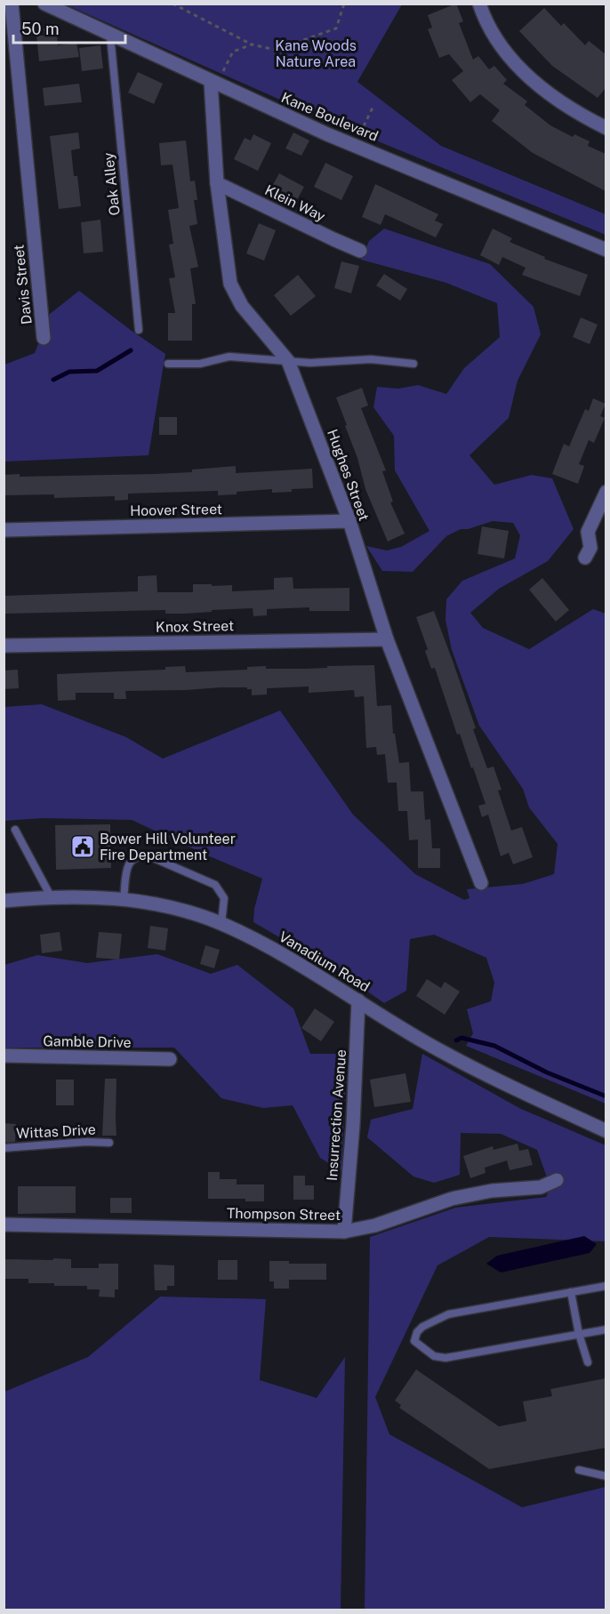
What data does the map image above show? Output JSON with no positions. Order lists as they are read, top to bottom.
{
  "streets": {
    "street": [
      "Kane Boulevard",
      "Klein Way",
      "Davis Street",
      "Hughes Street",
      "Hoover Street",
      "Knox Street",
      "Vanadium Road",
      "Gamble Drive",
      "Insurrection Avenue",
      "Thompson Street"
    ],
    "lane": ["Oak Alley", "Wittas Drive"]
  },
  "crossings": [
    ["Kane Boulevard", "Oak Alley"],
    ["Kane Boulevard", "Hughes Street"],
    ["Klein Way", "Hughes Street"],
    ["Hughes Street", "Hoover Street"],
    ["Hughes Street", "Knox Street"],
    ["Vanadium Road", "Insurrection Avenue"],
    ["Insurrection Avenue", "Thompson Street"]
  ],
  "parks": ["Kane Woods Nature Area"],
  "places": {
    "public building": ["Bower Hill Volunteer Fire Department"]
  },
  "scale_bar": "50 m"
}
